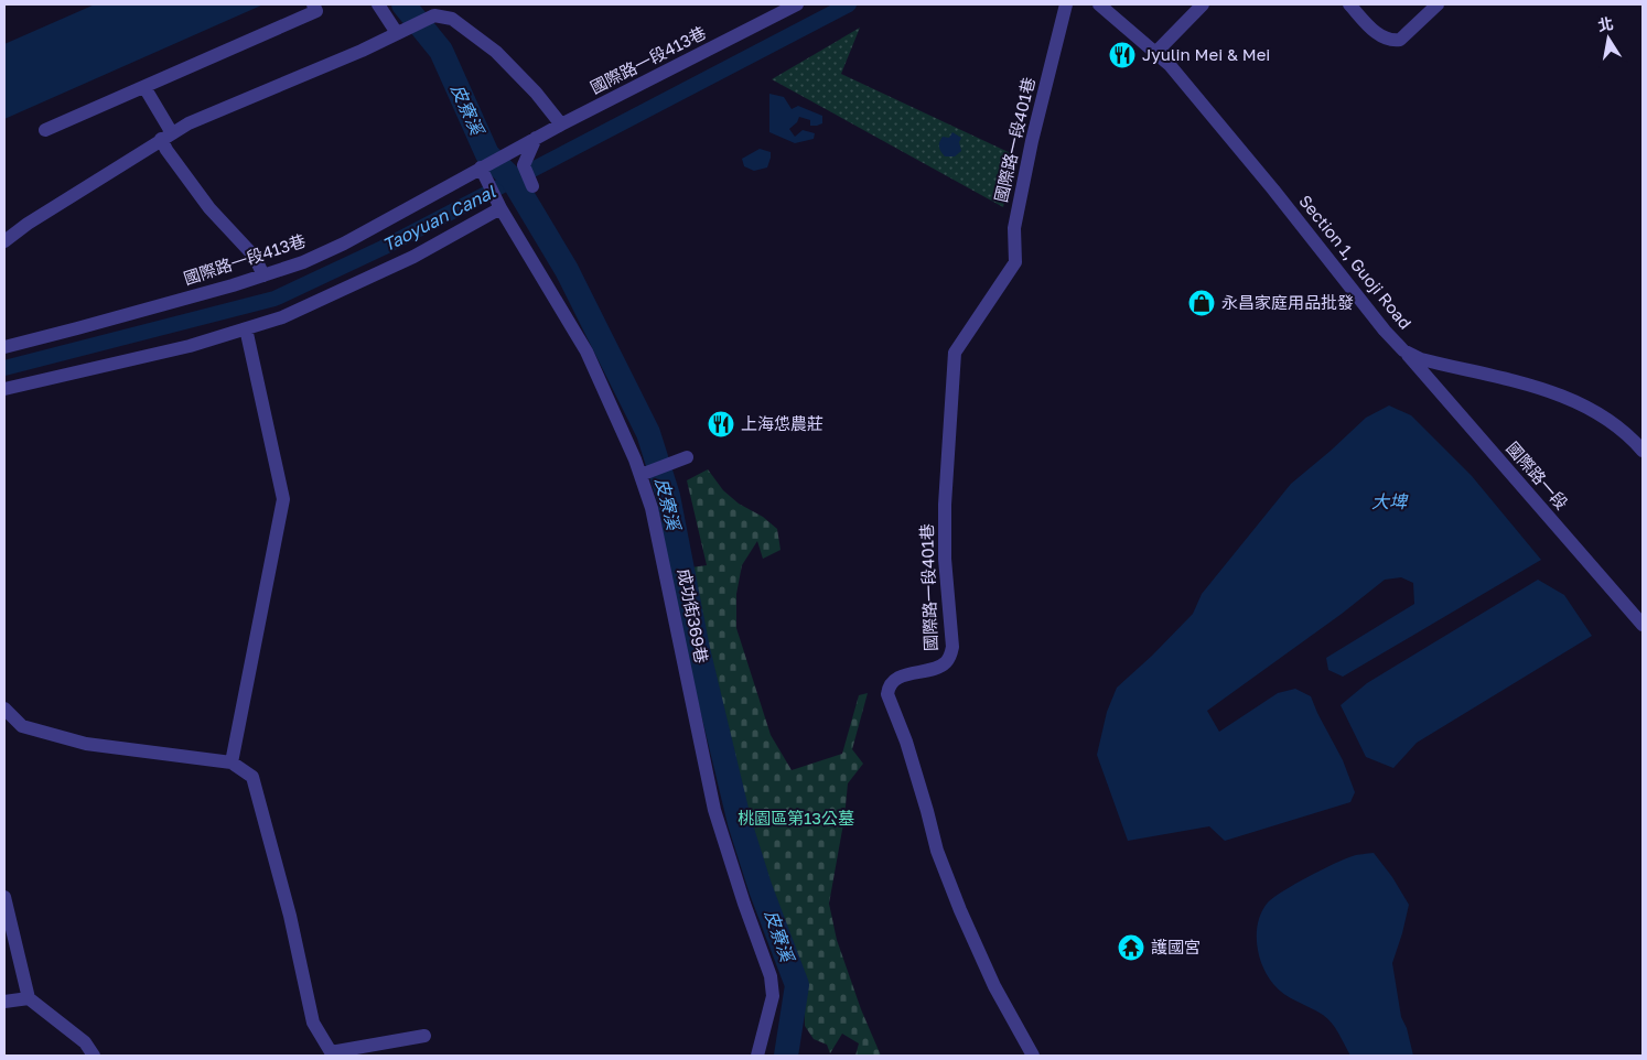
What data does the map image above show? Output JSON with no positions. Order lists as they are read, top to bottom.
{
  "streets": {
    "street": [
      "國際路一段413巷",
      "國際路一段401巷",
      "Section 1, Guoji Road",
      "國際路一段",
      "成功街369巷"
    ]
  },
  "crossings": [
    ["國際路一段413巷", "成功街369巷"],
    ["Section 1, Guoji Road", "國際路一段"]
  ],
  "water": ["皮寮溪", "Taoyuan Canal", "大埤"],
  "parks": ["桃園區第13公墓"],
  "places": {
    "restaurant": ["Jyulin Mei & Mei", "上海怹農莊"],
    "shop": ["永昌家庭用品批發"],
    "temple": ["護國宮"]
  },
  "north": "top"
}
